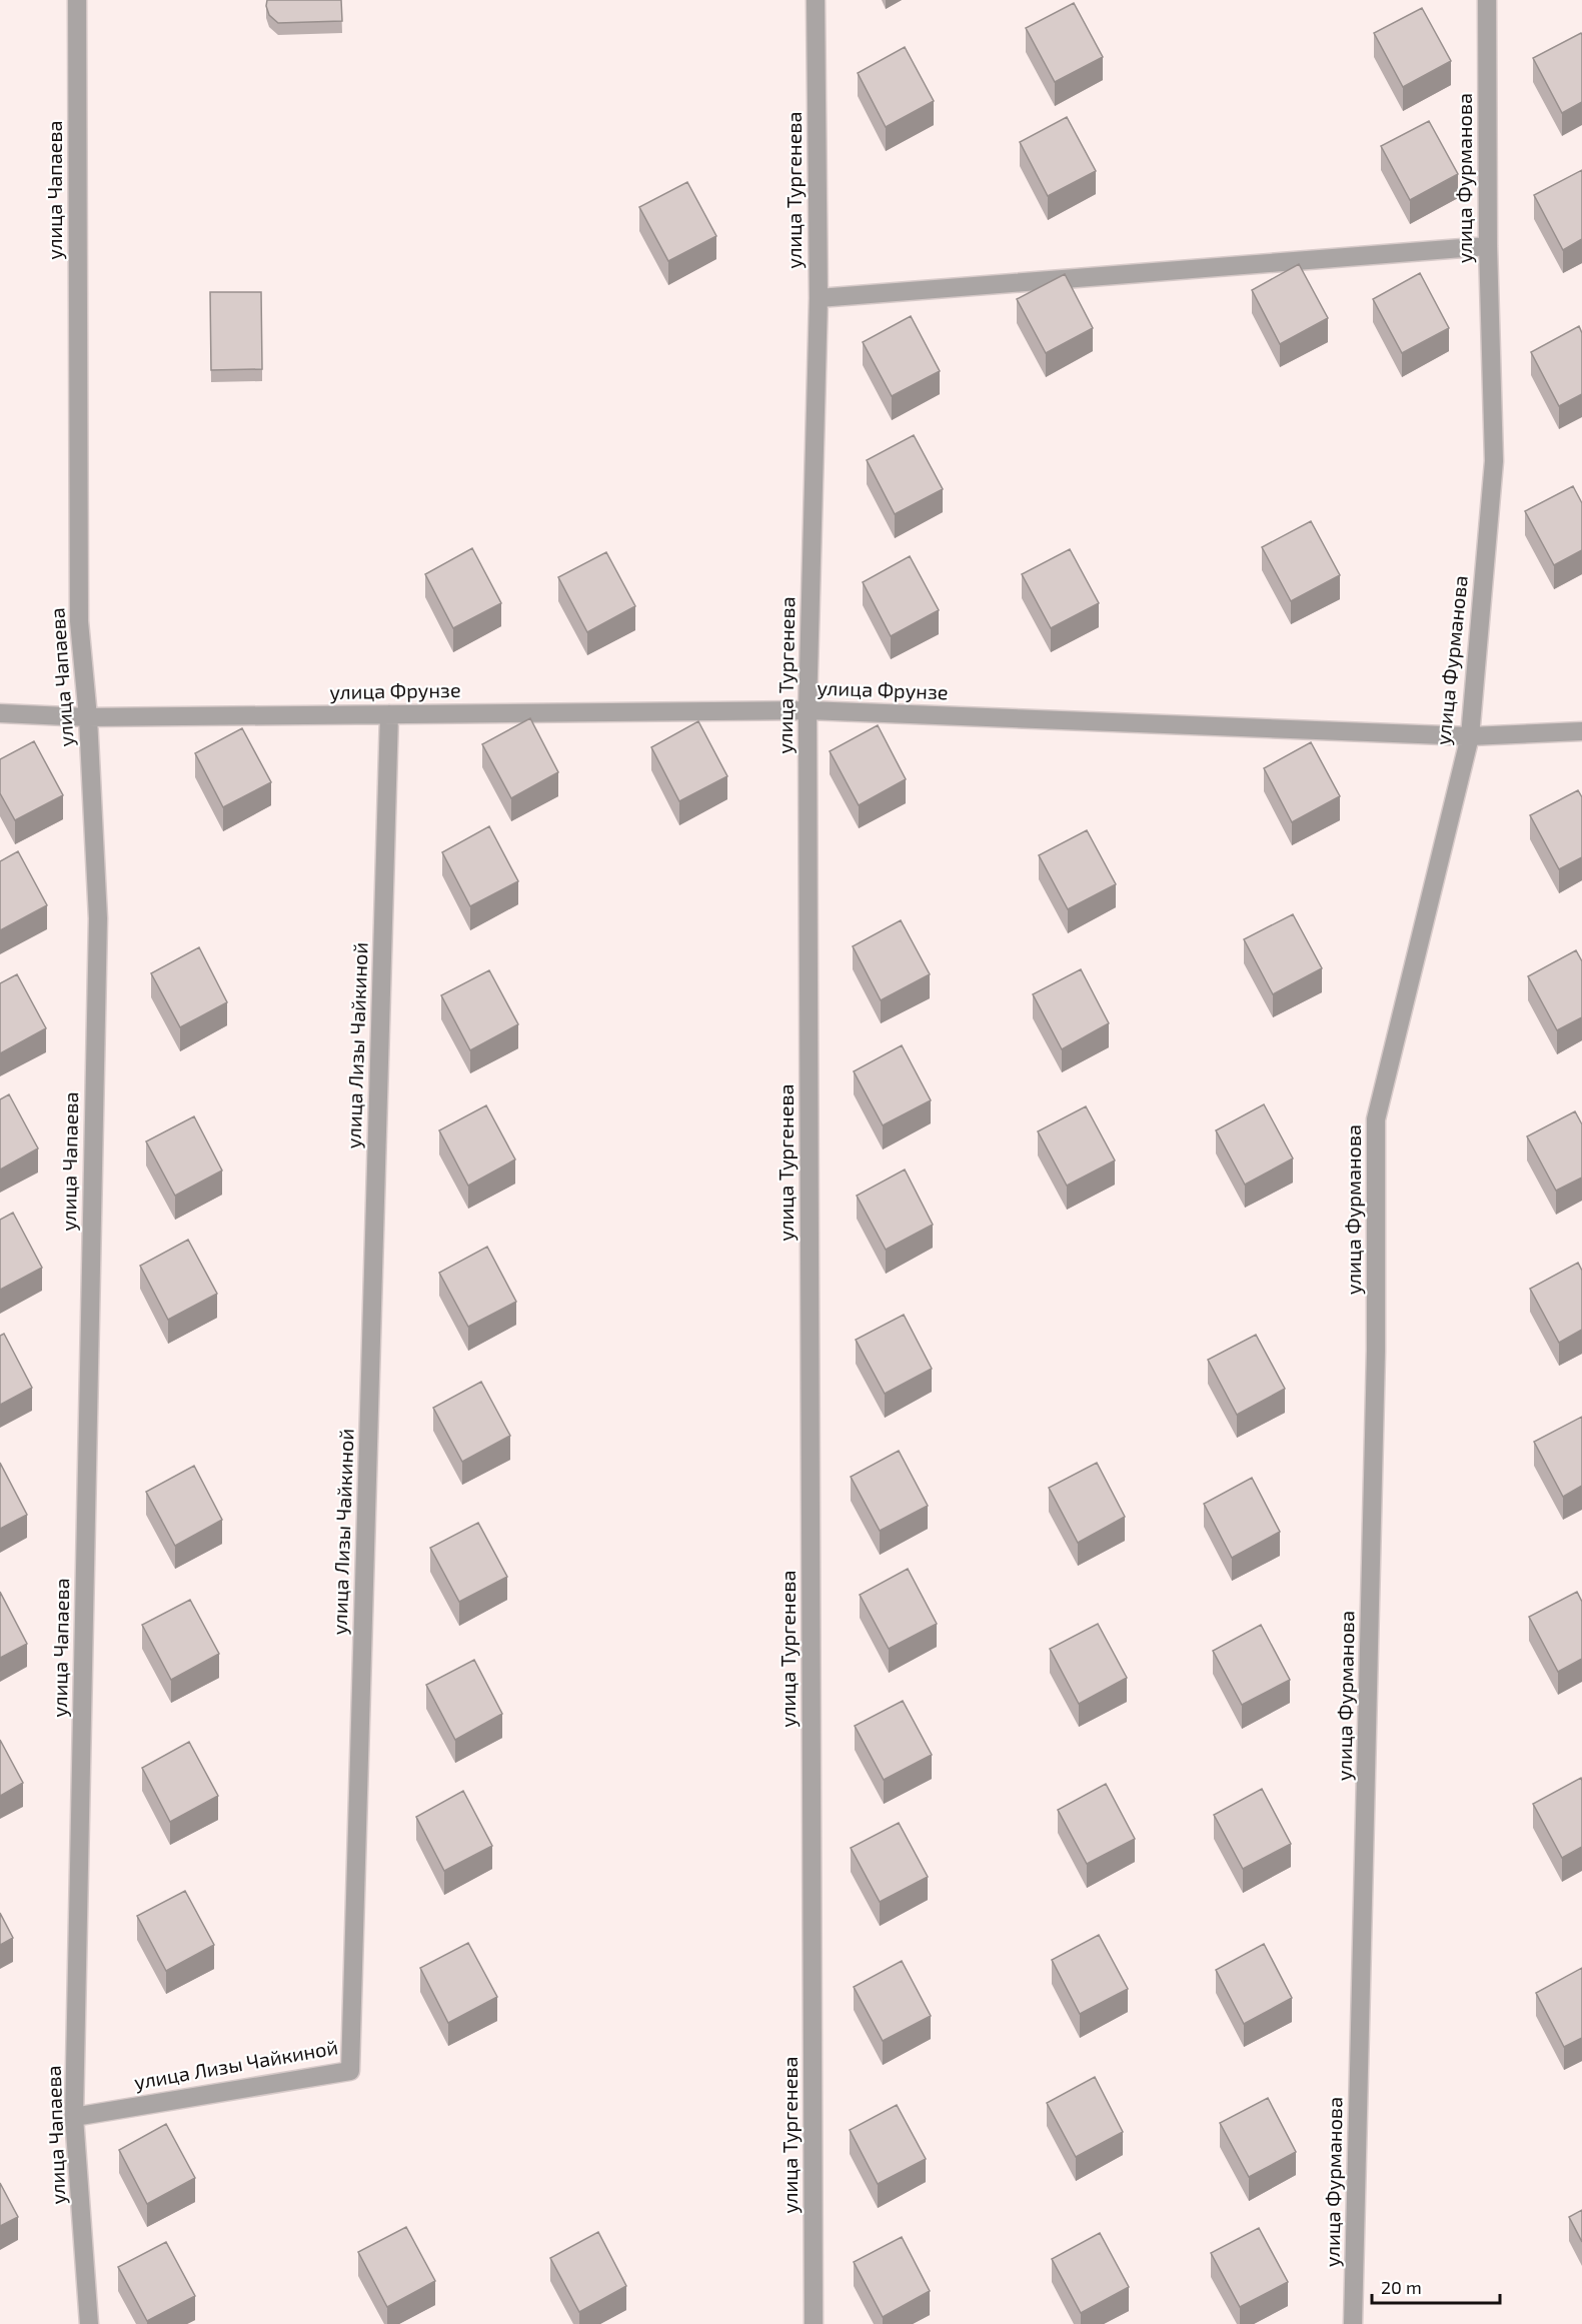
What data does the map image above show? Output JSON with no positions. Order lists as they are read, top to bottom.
{
  "streets": {
    "street": [
      "улица Фурманова",
      "улица Чапаева",
      "улица Тургенева",
      "улица Фрунзе",
      "улица Лизы Чайкиной"
    ]
  },
  "crossings": [
    ["улица Фурманова", "улица Фрунзе"],
    ["улица Чапаева", "улица Фрунзе"],
    ["улица Чапаева", "улица Лизы Чайкиной"],
    ["улица Тургенева", "улица Фрунзе"],
    ["улица Фрунзе", "улица Лизы Чайкиной"]
  ],
  "scale_bar": "20 m"
}
